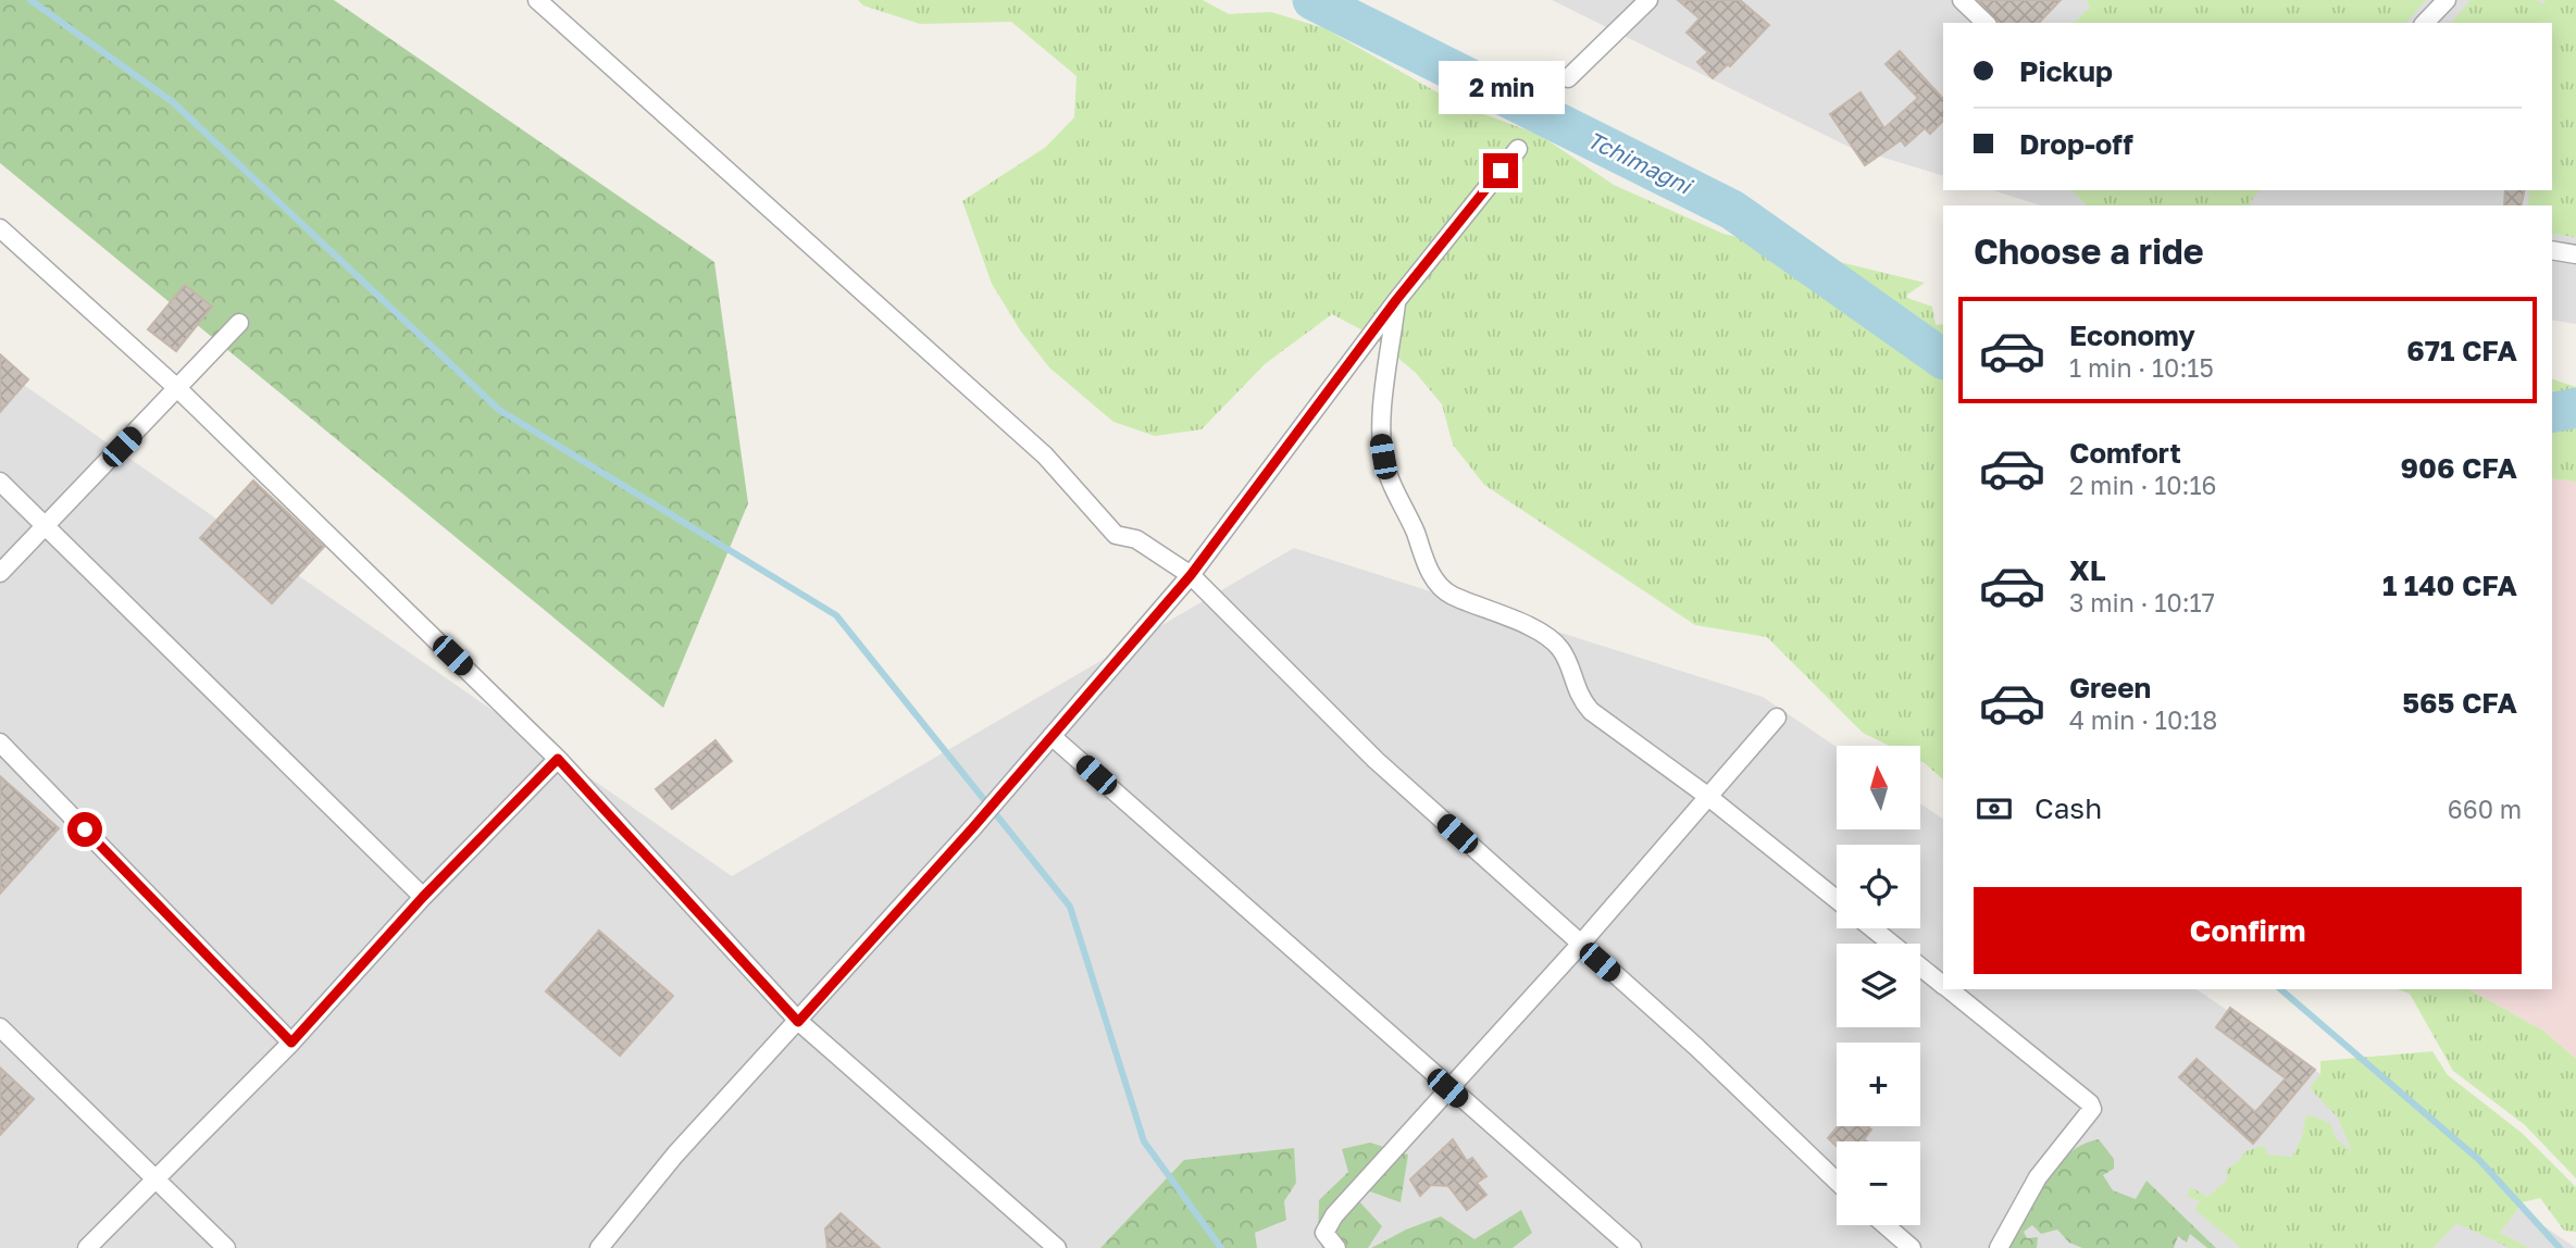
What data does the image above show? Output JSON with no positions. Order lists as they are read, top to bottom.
{
  "water": ["Tchimagni"],
  "north": "top",
  "page": {
    "banner": ["Pickup", "Drop-off"],
    "bubble": "2 min",
    "heading": "Choose a ride",
    "list": [
      {
        "name": "Economy",
        "note": "1 min · 10:15",
        "value": "671 CFA"
      },
      {
        "name": "Comfort",
        "note": "2 min · 10:16",
        "value": "906 CFA"
      },
      {
        "name": "XL",
        "note": "3 min · 10:17",
        "value": "1 140 CFA"
      },
      {
        "name": "Green",
        "note": "4 min · 10:18",
        "value": "565 CFA"
      }
    ],
    "map_buttons": ["+", "−"],
    "pay": ["Cash", "660 m"],
    "buttons": "Confirm"
  }
}
